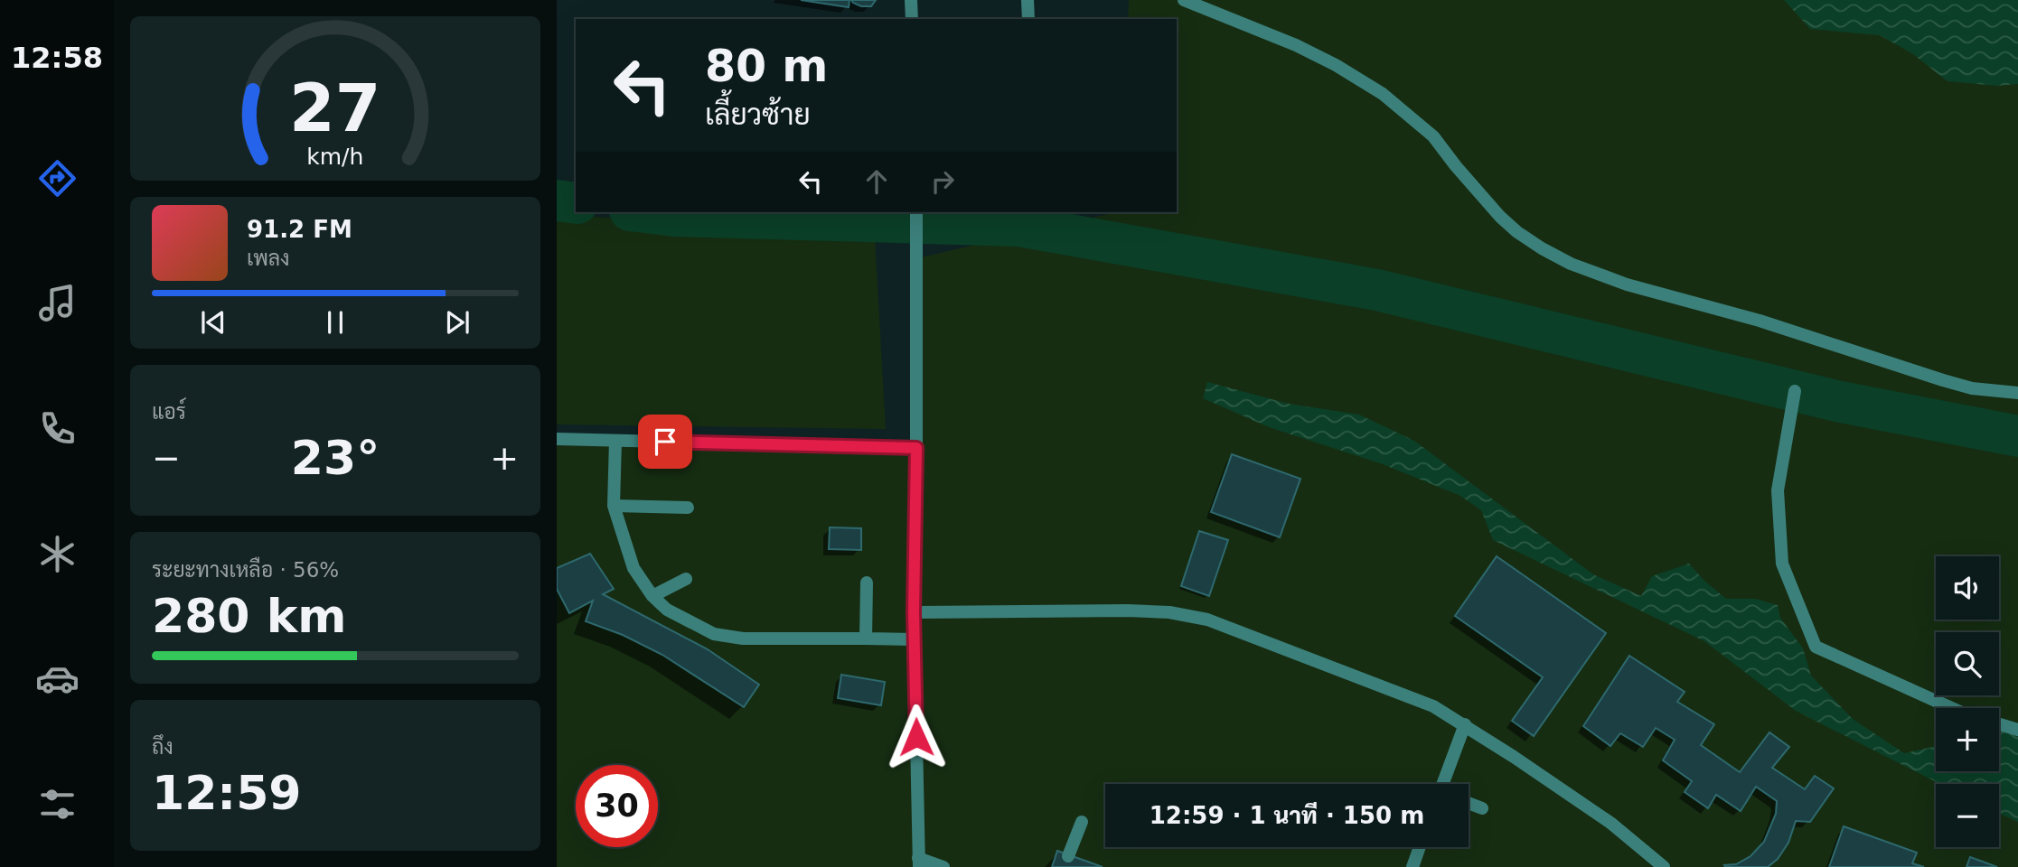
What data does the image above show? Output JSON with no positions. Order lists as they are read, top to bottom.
{
  "page": {
    "tabs": "12:58",
    "turn": ["80 m", "เลี้ยวซ้าย"],
    "song": ["91.2 FM", "เพลง"],
    "tile": [
      "แอร์",
      ["ระยะทางเหลือ · 56%", "280 km"],
      ["ถึง", "12:59"]
    ],
    "heat": ["−", "23°", "+"],
    "map_buttons": ["+", "−"],
    "limit": "30",
    "trip": "12:59 · 1 นาที · 150 m",
    "gauge": ["27", "km/h"]
  }
}
